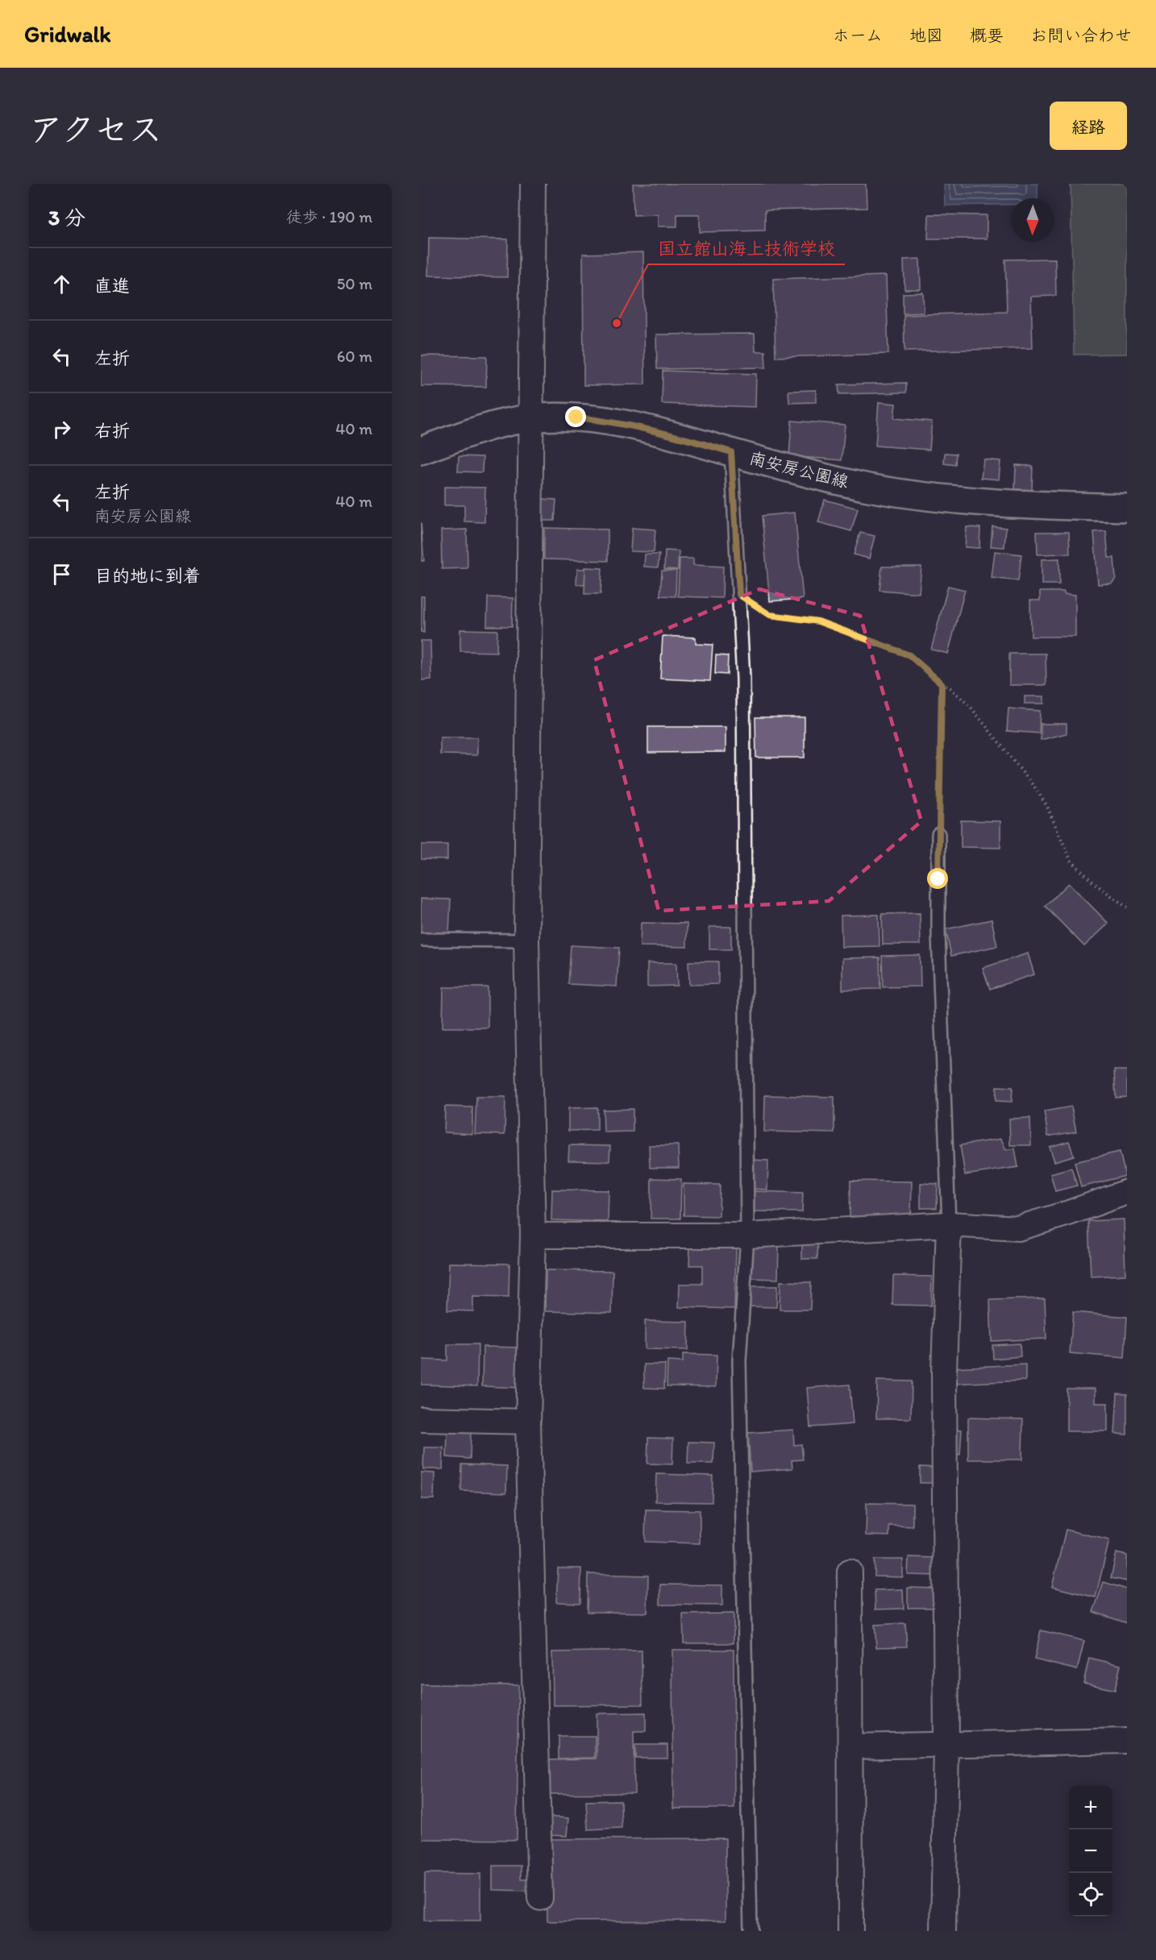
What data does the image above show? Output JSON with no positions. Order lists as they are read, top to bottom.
{
  "streets": {
    "main road": ["南安房公園線"]
  },
  "places": ["国立館山海上技術学校"],
  "north": "bottom",
  "page": {
    "header": "Gridwalk",
    "nav": [
      "ホーム",
      "地図",
      "概要",
      "お問い合わせ"
    ],
    "title": "アクセス",
    "buttons": "経路",
    "heading": ["3 分", "徒歩 · 190 m"],
    "list": [
      ["直進", "50 m"],
      ["左折", "60 m"],
      ["右折", "40 m"],
      ["左折", "南安房公園線", "40 m"],
      "目的地に到着"
    ],
    "map_buttons": ["+", "−"]
  }
}
